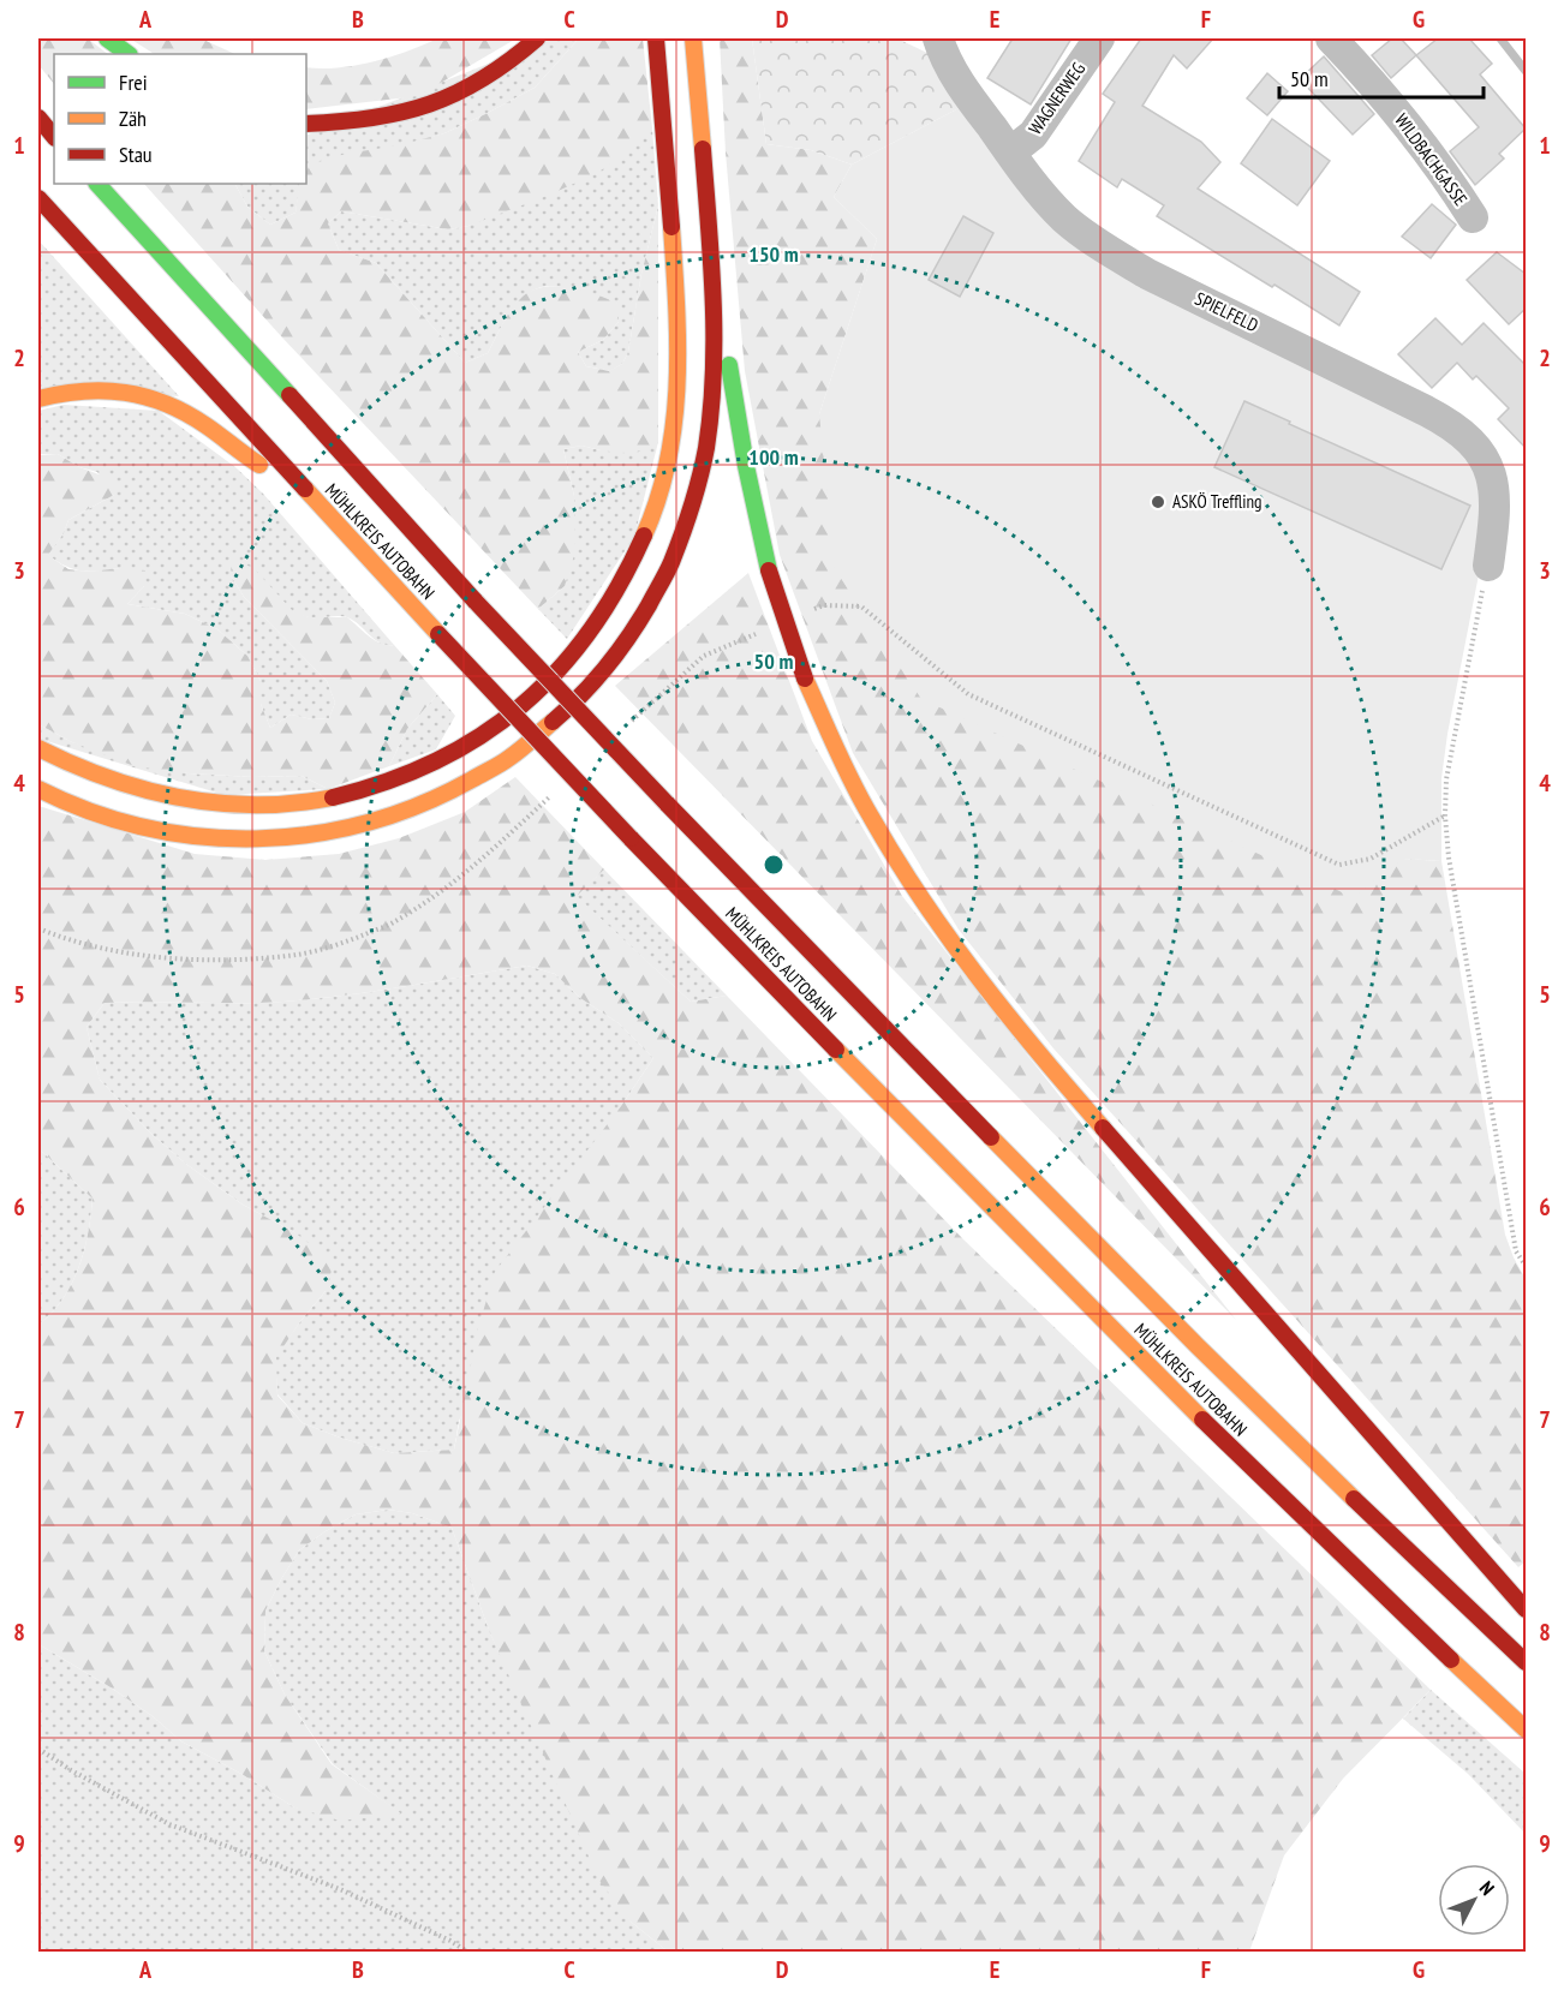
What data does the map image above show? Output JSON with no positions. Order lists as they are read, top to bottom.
{
  "streets": {
    "highway": ["MÜHLKREIS AUTOBAHN"],
    "street": ["WAGNERWEG", "WILDBACHGASSE", "SPIELFELD"]
  },
  "crossings": [
    ["WAGNERWEG", "SPIELFELD"]
  ],
  "places": ["ASKÖ Treffling"],
  "legend": ["Frei", "Zäh", "Stau"],
  "scale_bar": "50 m",
  "north": "top right",
  "grid": {
    "columns": [
      "A",
      "B",
      "C",
      "D",
      "E",
      "F",
      "G"
    ],
    "rows": [
      "1",
      "2",
      "3",
      "4",
      "5",
      "6",
      "7",
      "8",
      "9"
    ]
  },
  "rings": ["150 m", "100 m", "50 m"]
}
